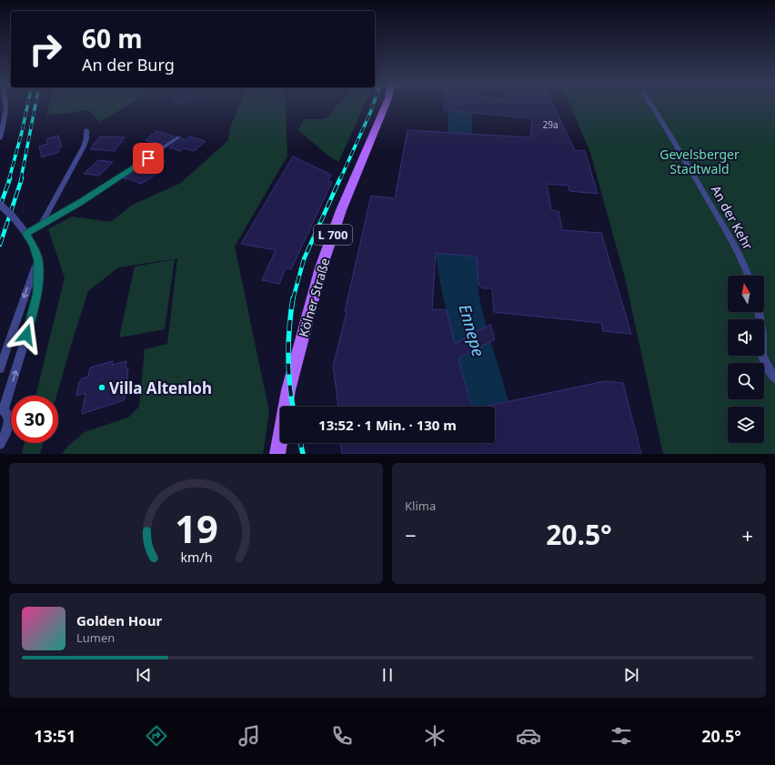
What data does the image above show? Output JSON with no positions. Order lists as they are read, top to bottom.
{
  "streets": {
    "main road": ["L 700", "Kölner Straße"],
    "street": ["An der Kehr"]
  },
  "water": ["Ennepe"],
  "parks": ["Gevelsberger Stadtwald"],
  "places": ["Villa Altenloh"],
  "house_numbers": ["29a"],
  "north": "top",
  "page": {
    "turn": ["60 m", "An der Burg"],
    "limit": "30",
    "trip": "13:52 · 1 Min. · 130 m",
    "tile": "Klima",
    "heat": ["−", "20.5°", "+"],
    "song": ["Golden Hour", "Lumen"],
    "tabs": ["13:51", "20.5°"],
    "gauge": ["19", "km/h"]
  }
}
